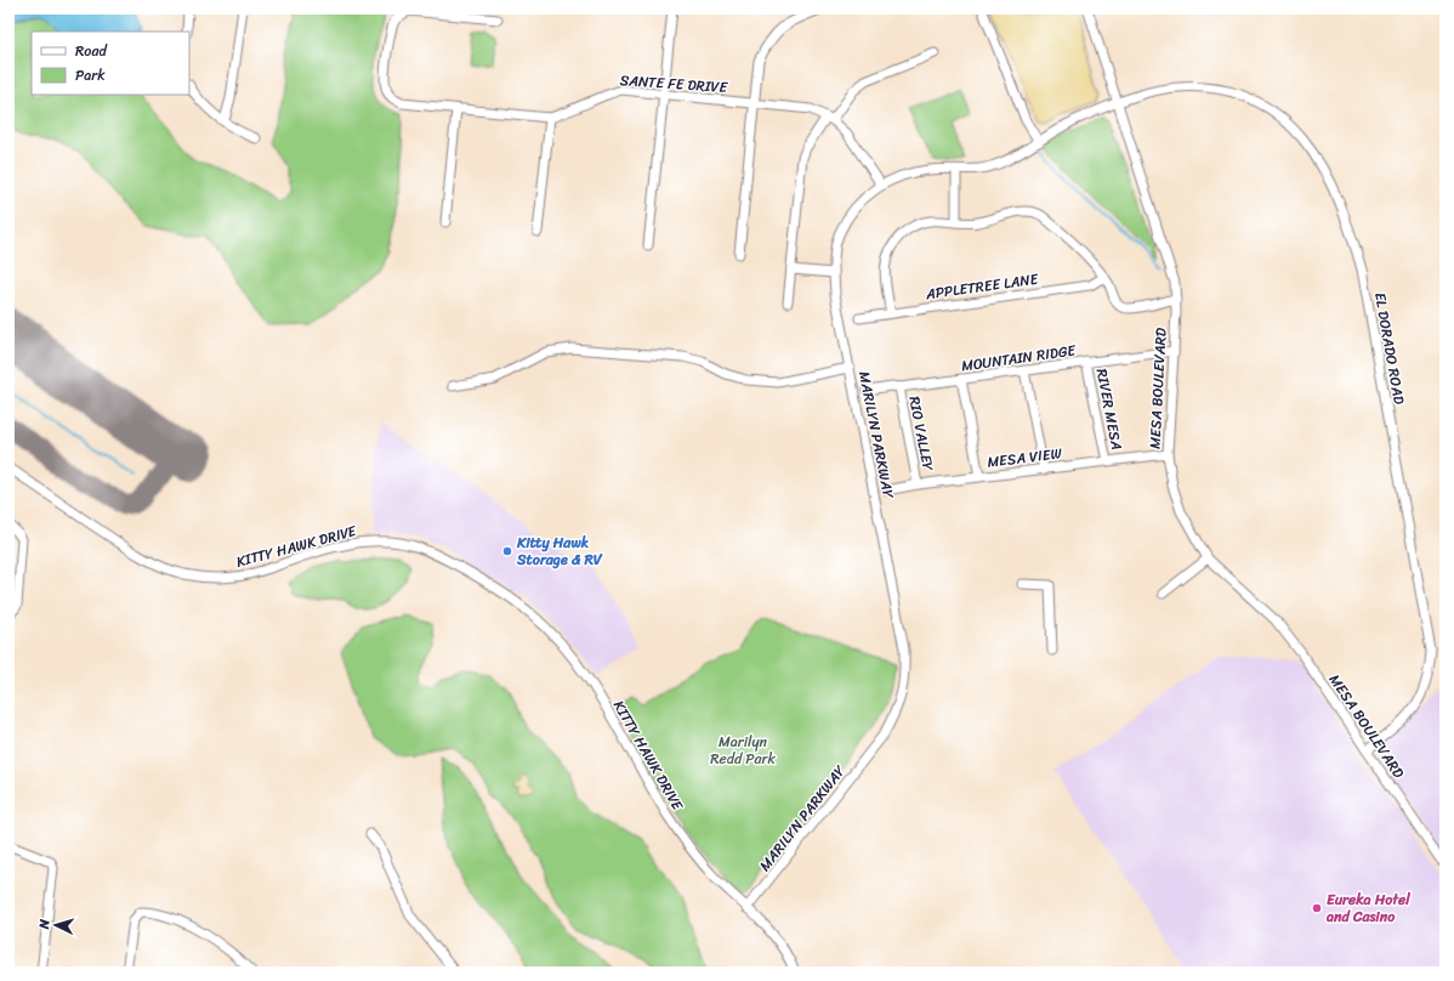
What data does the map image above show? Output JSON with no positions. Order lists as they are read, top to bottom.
{
  "streets": {
    "street": [
      "SANTE FE DRIVE",
      "APPLETREE LANE",
      "EL DORADO ROAD",
      "MOUNTAIN RIDGE",
      "MESA BOULEVARD",
      "RIVER MESA",
      "RIO VALLEY",
      "MARILYN PARKWAY",
      "MESA VIEW",
      "KITTY HAWK DRIVE"
    ]
  },
  "crossings": [
    ["SANTE FE DRIVE", "MARILYN PARKWAY"],
    ["EL DORADO ROAD", "MESA BOULEVARD"],
    ["EL DORADO ROAD", "MARILYN PARKWAY"],
    ["MOUNTAIN RIDGE", "MESA BOULEVARD"],
    ["MOUNTAIN RIDGE", "RIVER MESA"],
    ["MOUNTAIN RIDGE", "RIO VALLEY"],
    ["MESA BOULEVARD", "MARILYN PARKWAY"],
    ["MESA BOULEVARD", "MESA VIEW"],
    ["RIVER MESA", "MESA VIEW"],
    ["RIO VALLEY", "MESA VIEW"],
    ["MARILYN PARKWAY", "KITTY HAWK DRIVE"]
  ],
  "parks": ["Marilyn Redd Park"],
  "places": ["Kitty Hawk Storage & RV", "Eureka Hotel and Casino"],
  "legend": ["Road", "Park"],
  "north": "left"
}
